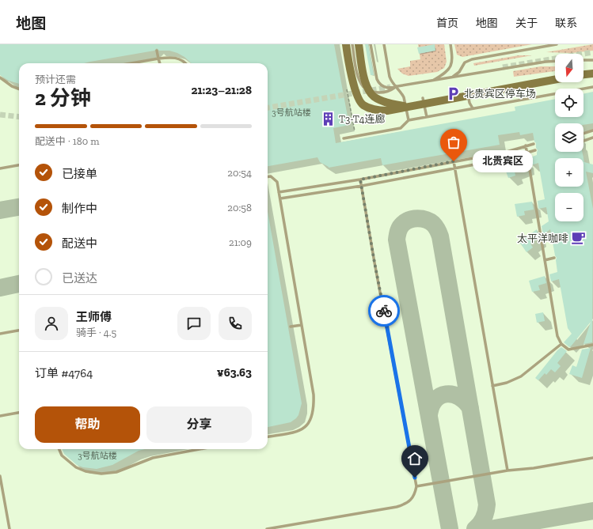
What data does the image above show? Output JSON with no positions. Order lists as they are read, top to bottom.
{
  "places": {
    "parking": ["北贵宾区停车场"],
    "building": ["T3-T4连廊"],
    "other": ["北贵宾区"],
    "cafe": ["太平洋咖啡"]
  },
  "house_numbers": ["3号航站楼", "3号航站楼"],
  "north": "bottom",
  "page": {
    "header": "地图",
    "nav": [
      "首页",
      "地图",
      "关于",
      "联系"
    ],
    "map_buttons": ["+", "−"],
    "heading": ["2 分钟", "预计还需", "21:23–21:28"],
    "panel": [
      "王师傅",
      "骑手 · 4.5",
      "订单 #4764",
      "¥63.63"
    ],
    "bar": "配送中 · 180 m",
    "bubble": "北贵宾区",
    "list": [
      ["已接单", "20:54"],
      ["制作中", "20:58"],
      ["配送中", "21:09"],
      "已送达"
    ],
    "buttons": ["帮助", "分享"]
  }
}
